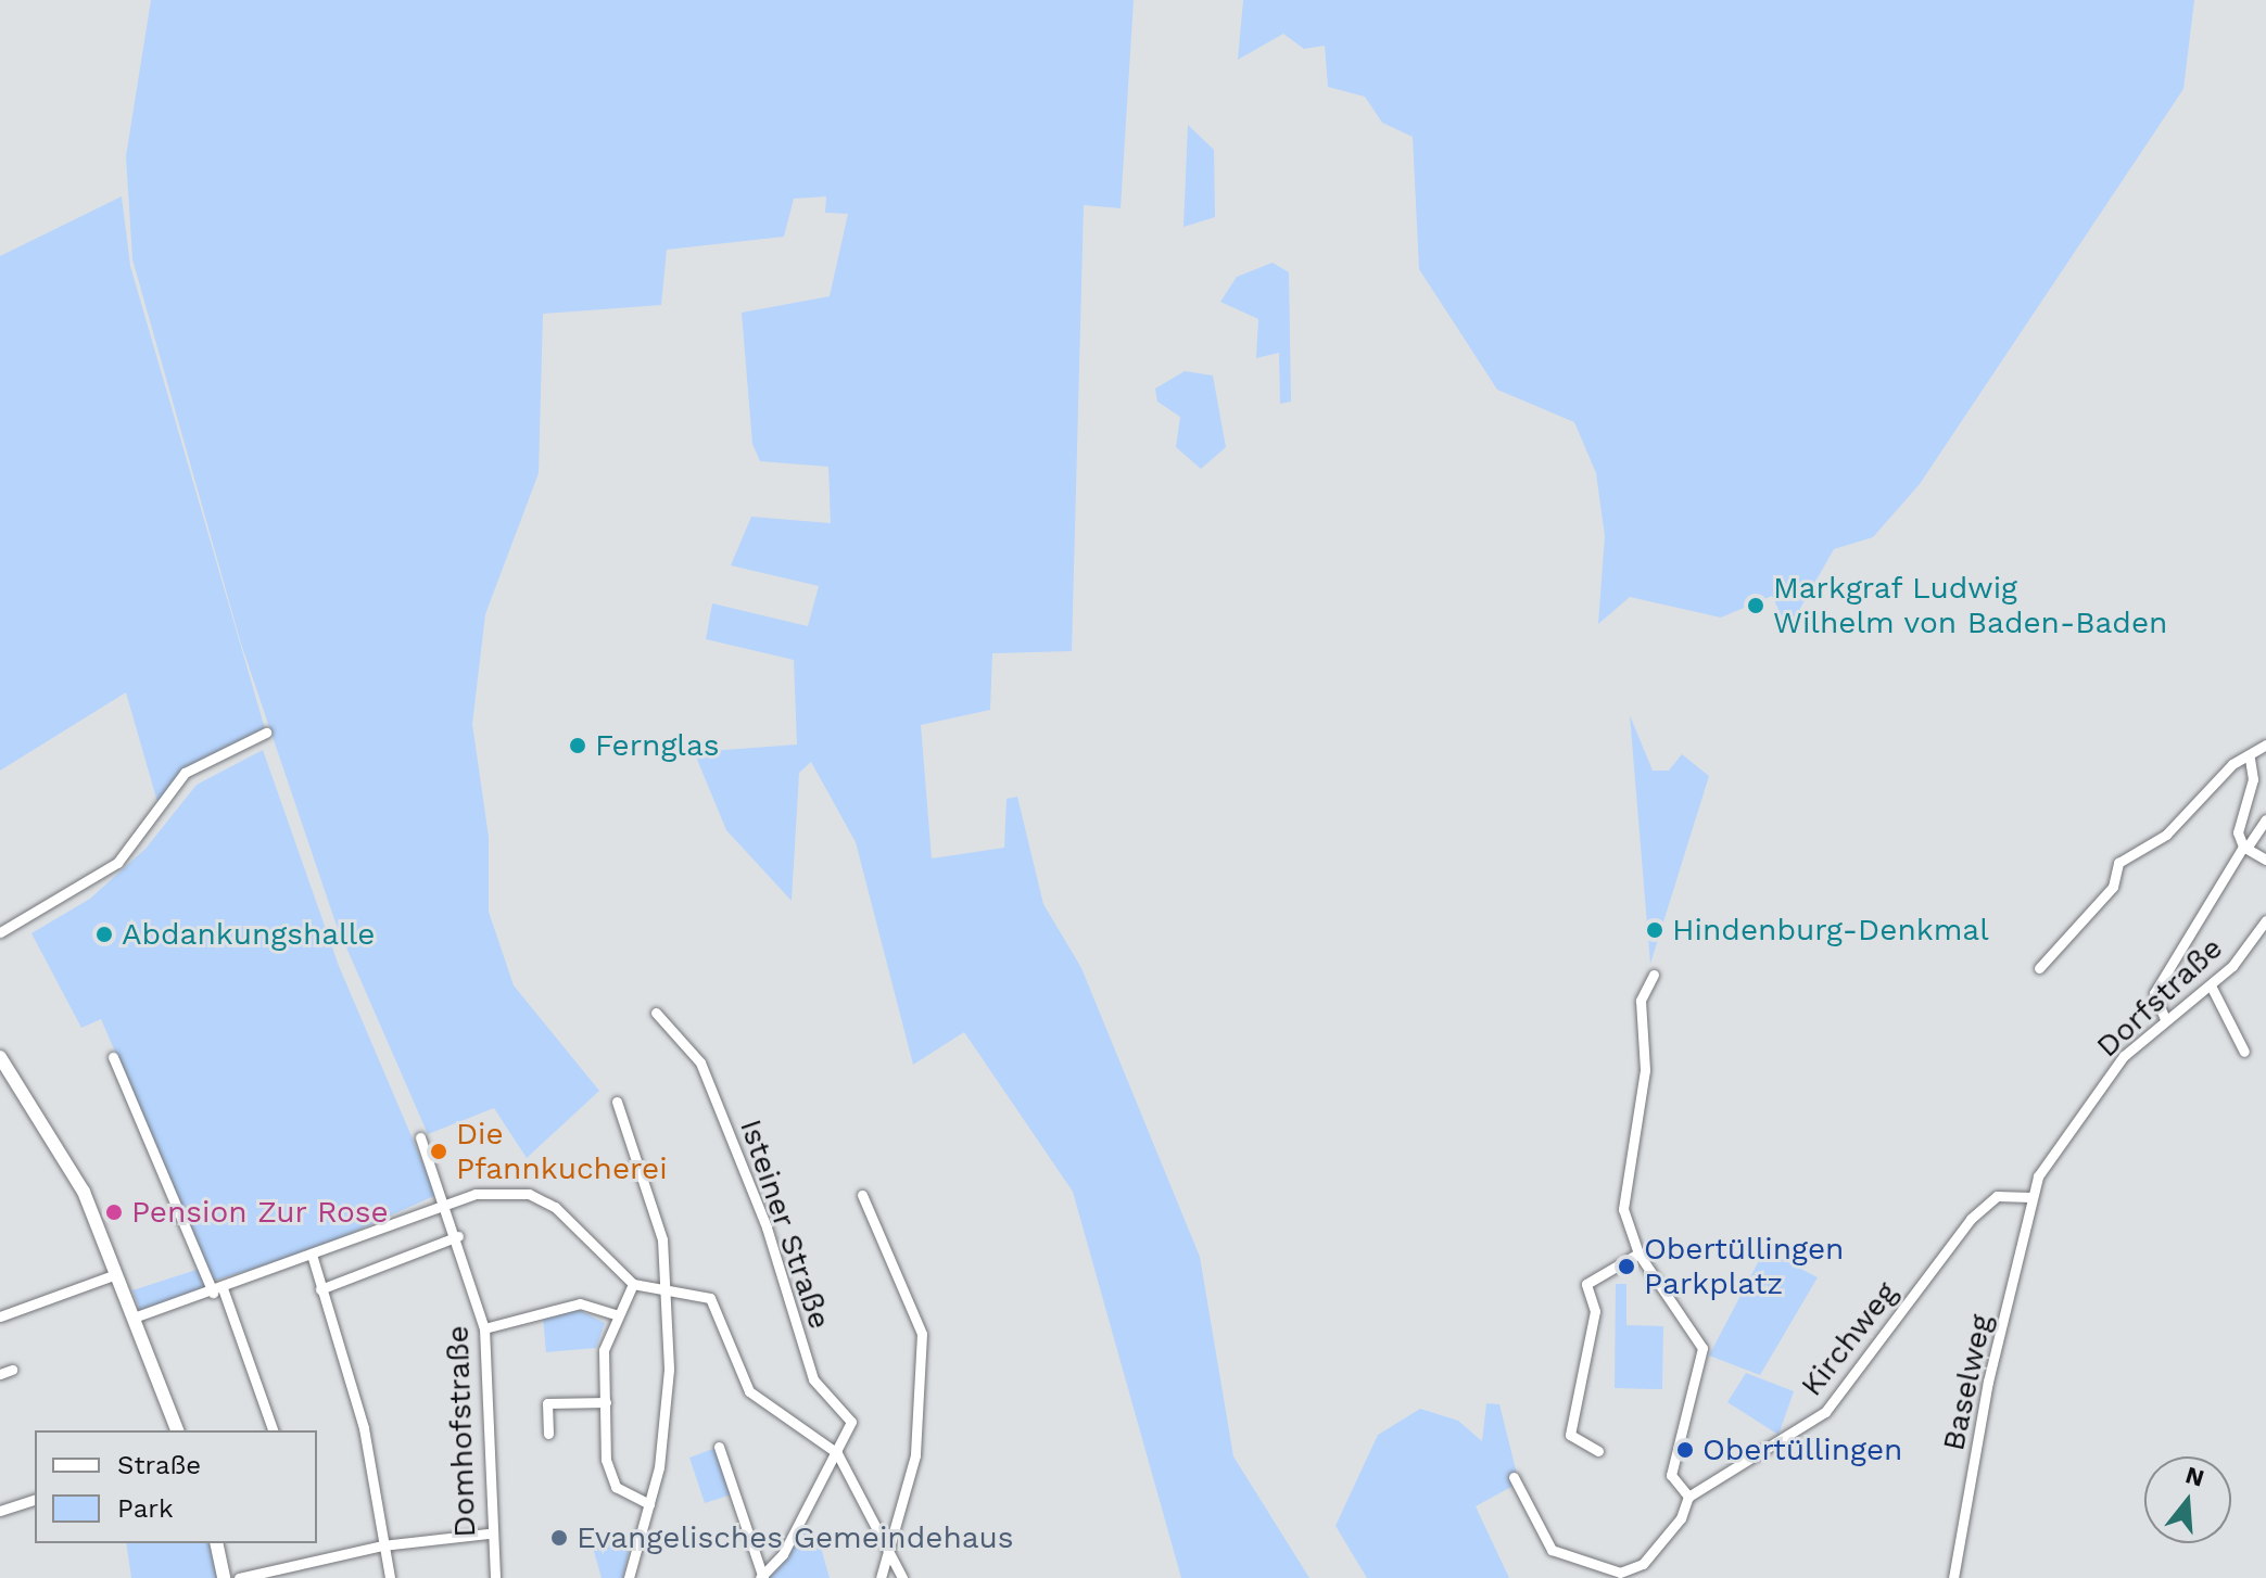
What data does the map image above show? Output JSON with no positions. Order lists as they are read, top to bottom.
{
  "streets": {
    "street": [
      "Dorfstraße",
      "Isteiner Straße",
      "Kirchweg",
      "Baselweg",
      "Domhofstraße"
    ]
  },
  "crossings": [
    ["Dorfstraße", "Kirchweg"],
    ["Dorfstraße", "Baselweg"],
    ["Kirchweg", "Baselweg"]
  ],
  "places": [
    "Markgraf Ludwig Wilhelm von Baden-Baden",
    "Fernglas",
    "Hindenburg-Denkmal",
    "Abdankungshalle",
    "Die Pfannkucherei",
    "Pension Zur Rose",
    "Obertüllingen Parkplatz",
    "Obertüllingen",
    "Evangelisches Gemeindehaus"
  ],
  "legend": ["Straße", "Park"],
  "north": "top"
}
